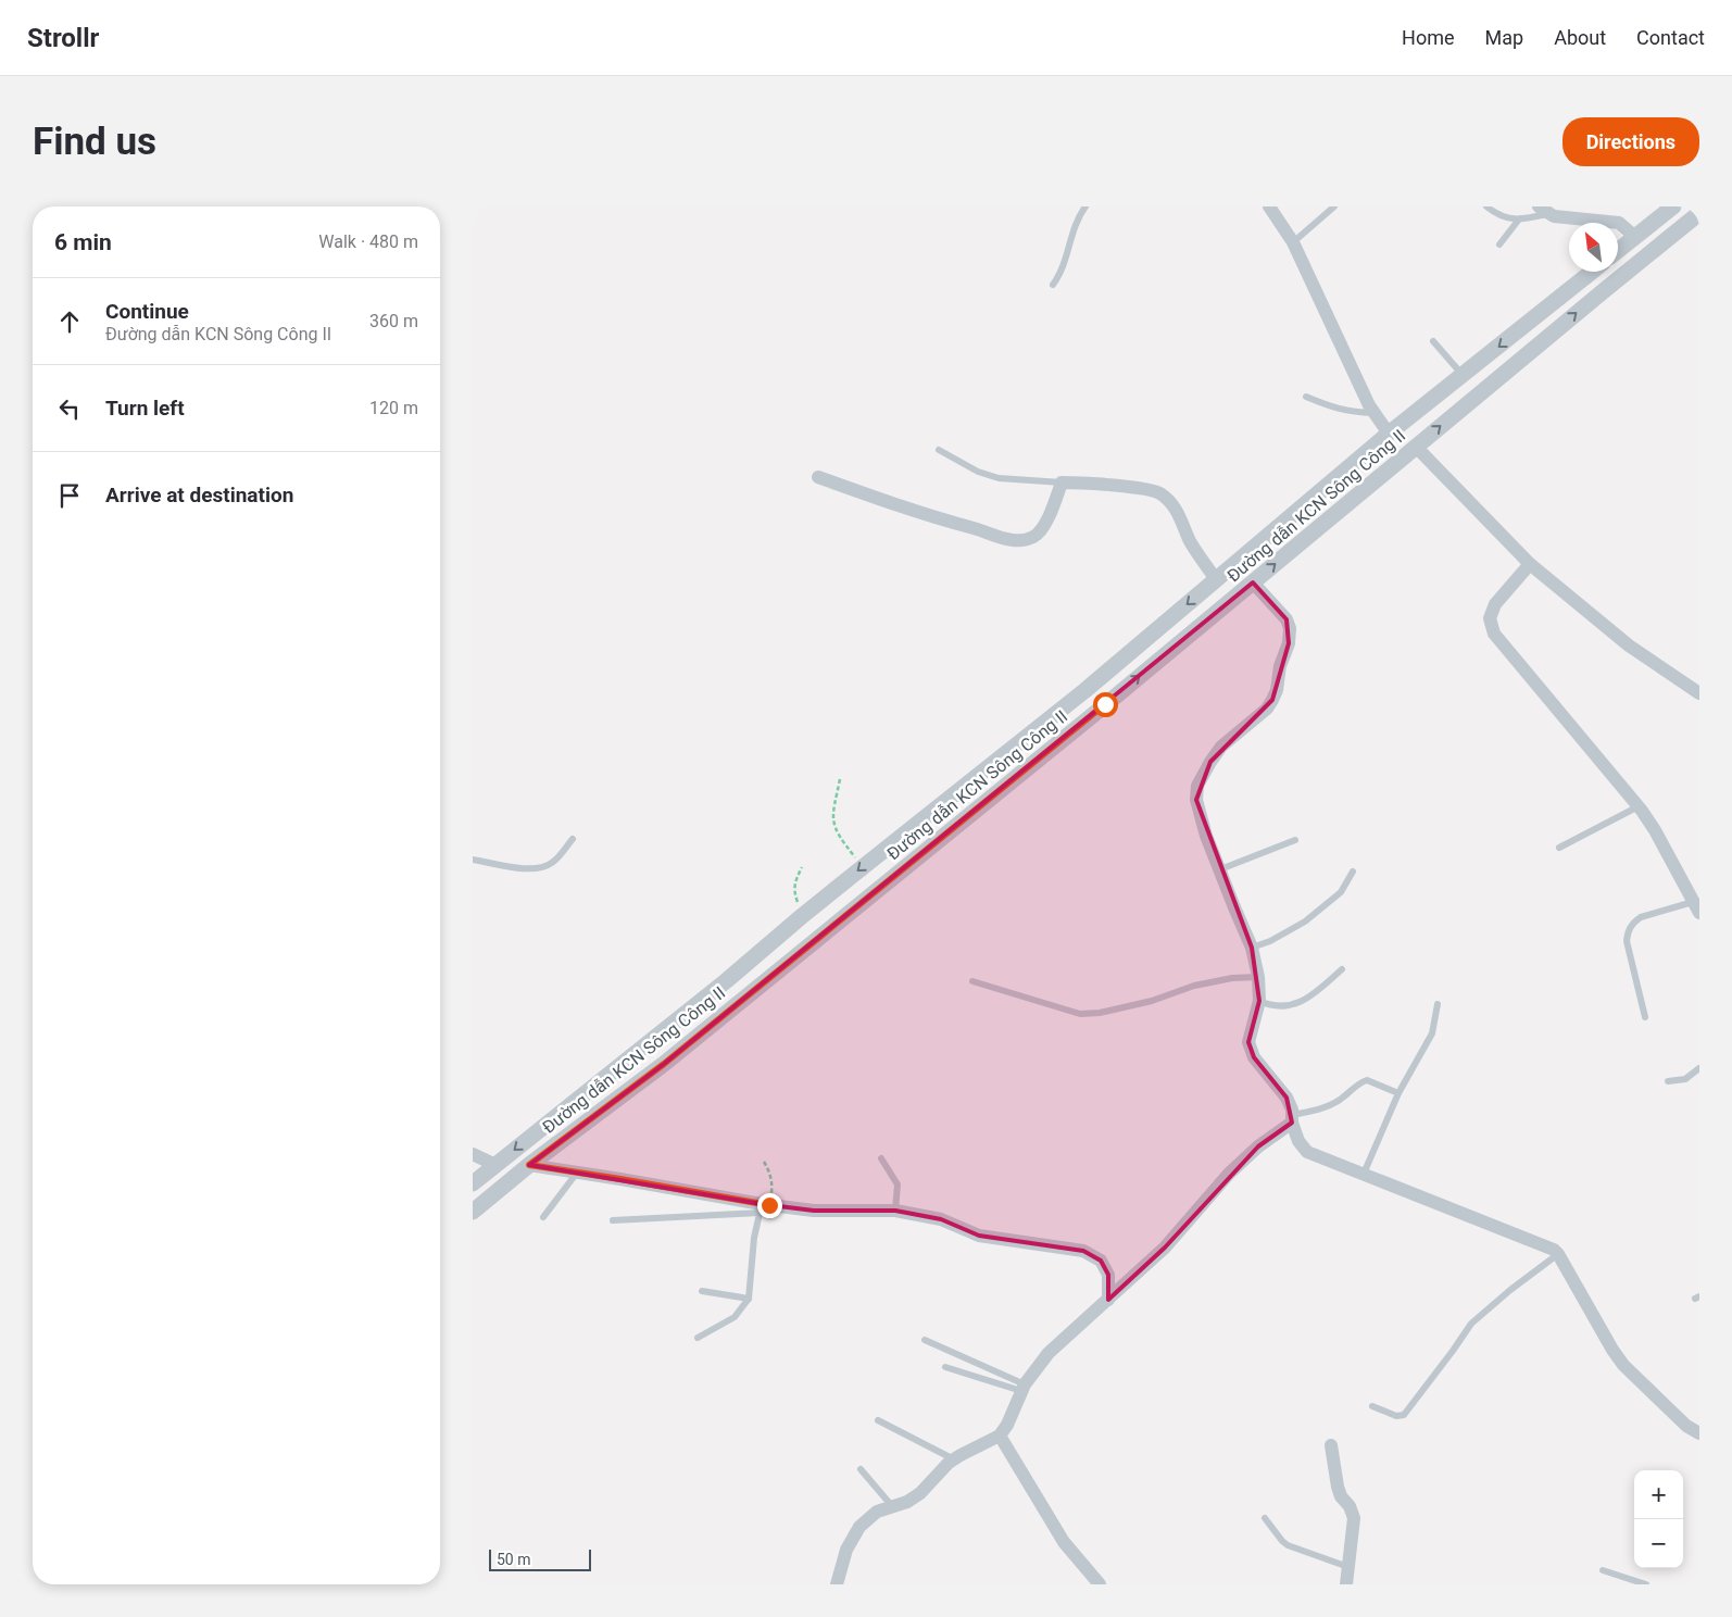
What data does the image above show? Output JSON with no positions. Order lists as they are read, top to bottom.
{
  "streets": {
    "street": ["Đường dẫn KCN Sông Công II"]
  },
  "scale_bar": "50 m",
  "north": "top left",
  "page": {
    "header": "Strollr",
    "nav": [
      "Home",
      "Map",
      "About",
      "Contact"
    ],
    "buttons": "Directions",
    "title": "Find us",
    "heading": ["6 min", "Walk · 480 m"],
    "list": [
      ["Continue", "Đường dẫn KCN Sông Công II", "360 m"],
      ["Turn left", "120 m"],
      "Arrive at destination"
    ],
    "map_buttons": ["+", "−"],
    "scale": "50 m"
  }
}
